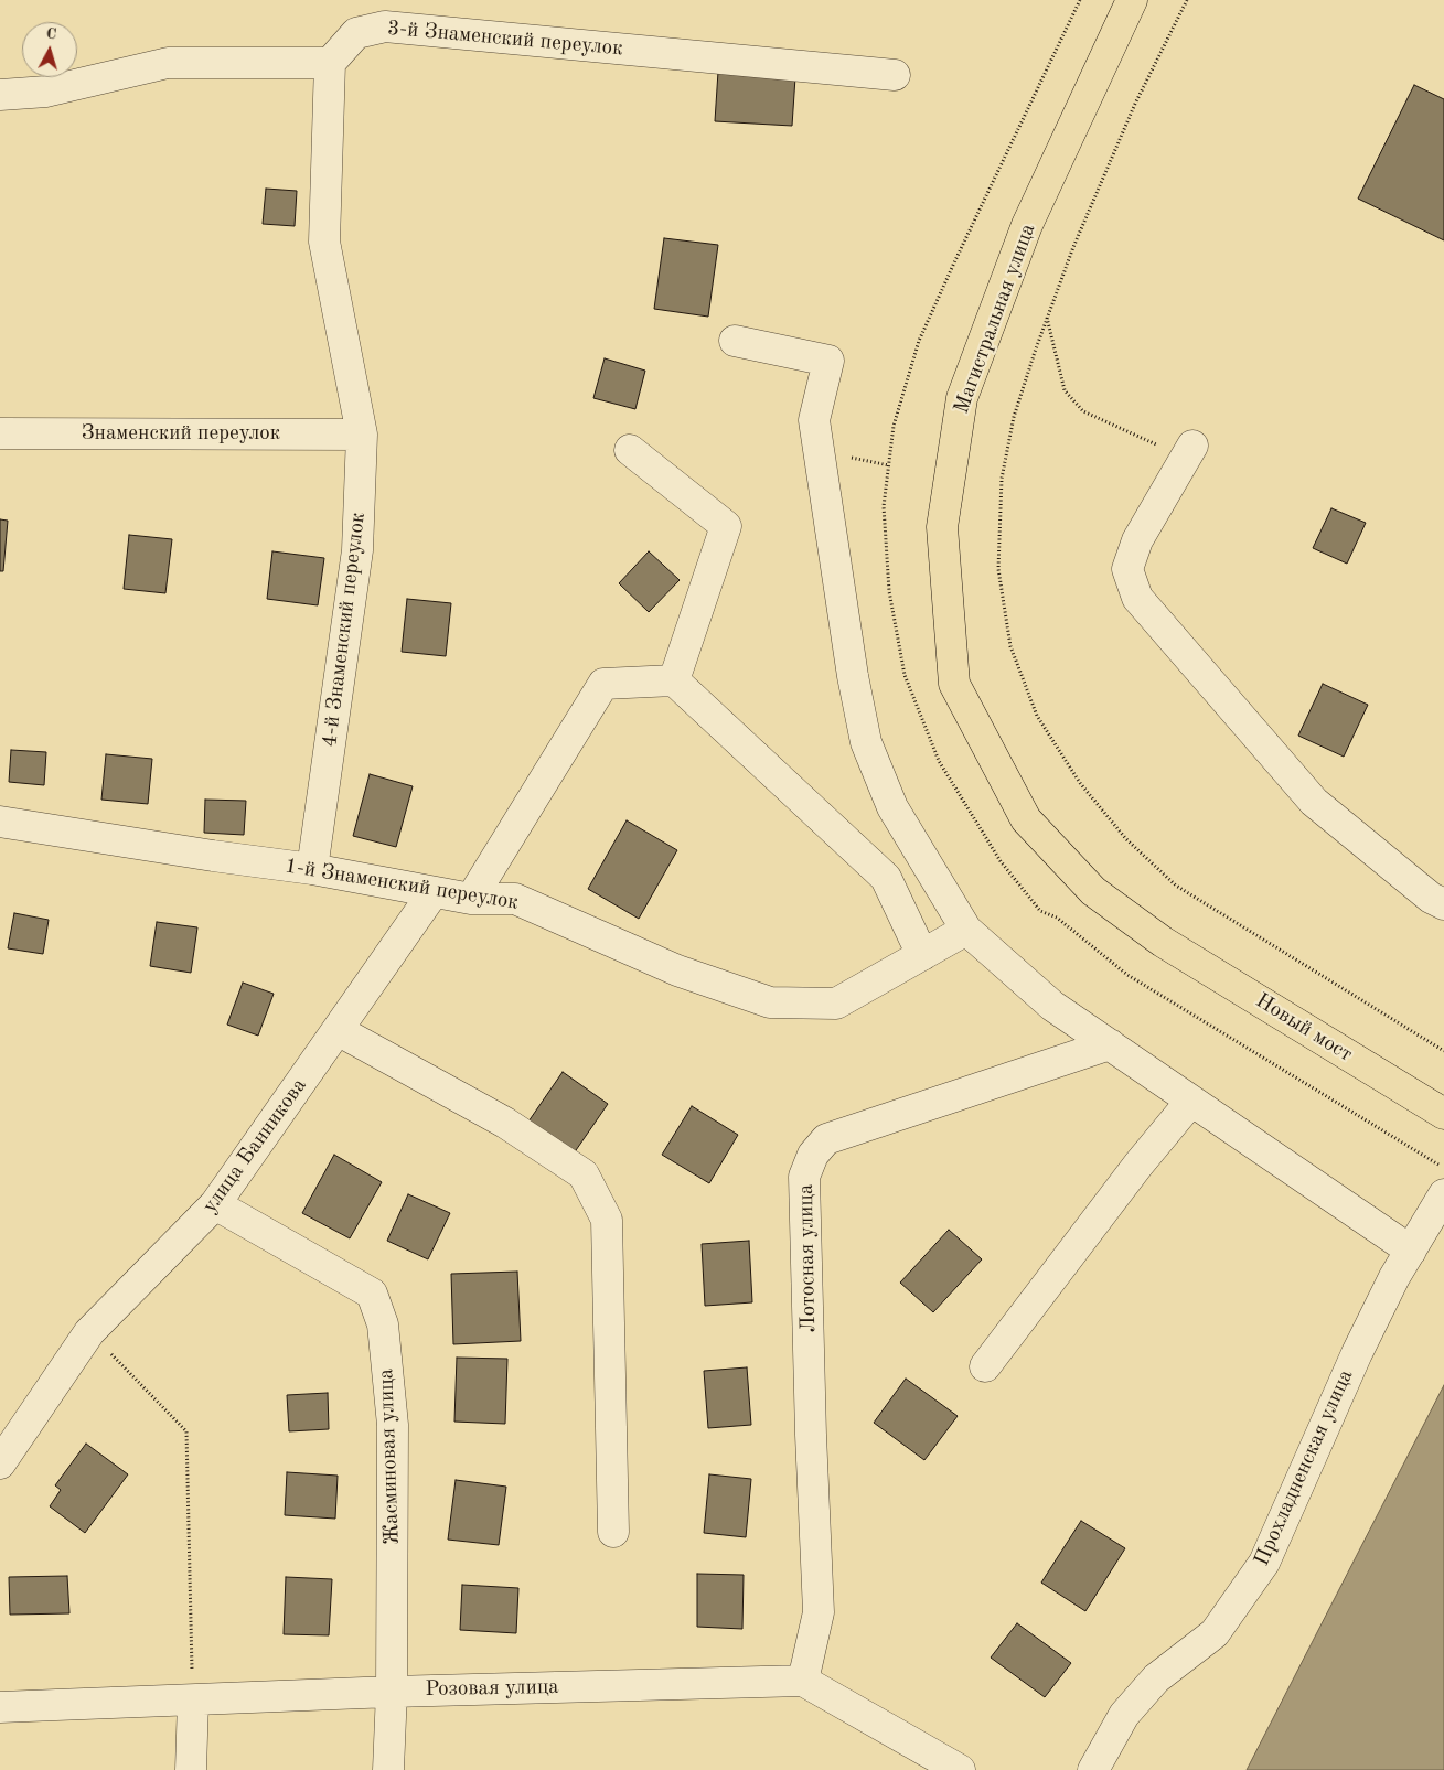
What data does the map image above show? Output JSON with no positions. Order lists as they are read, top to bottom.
{
  "streets": {
    "highway": ["Магистральная улица", "Новый мост"],
    "street": [
      "3-й Знаменский переулок",
      "Знаменский переулок",
      "4-й Знаменский переулок",
      "1-й Знаменский переулок",
      "улица Банникова",
      "Лотосная улица",
      "Жасминовая улица",
      "Прохладненская улица",
      "Розовая улица"
    ]
  },
  "crossings": [
    ["3-й Знаменский переулок", "4-й Знаменский переулок"],
    ["Магистральная улица", "Новый мост"],
    ["Знаменский переулок", "4-й Знаменский переулок"],
    ["4-й Знаменский переулок", "1-й Знаменский переулок"],
    ["1-й Знаменский переулок", "улица Банникова"],
    ["улица Банникова", "Жасминовая улица"],
    ["Лотосная улица", "Розовая улица"],
    ["Жасминовая улица", "Розовая улица"]
  ],
  "north": "top"
}
